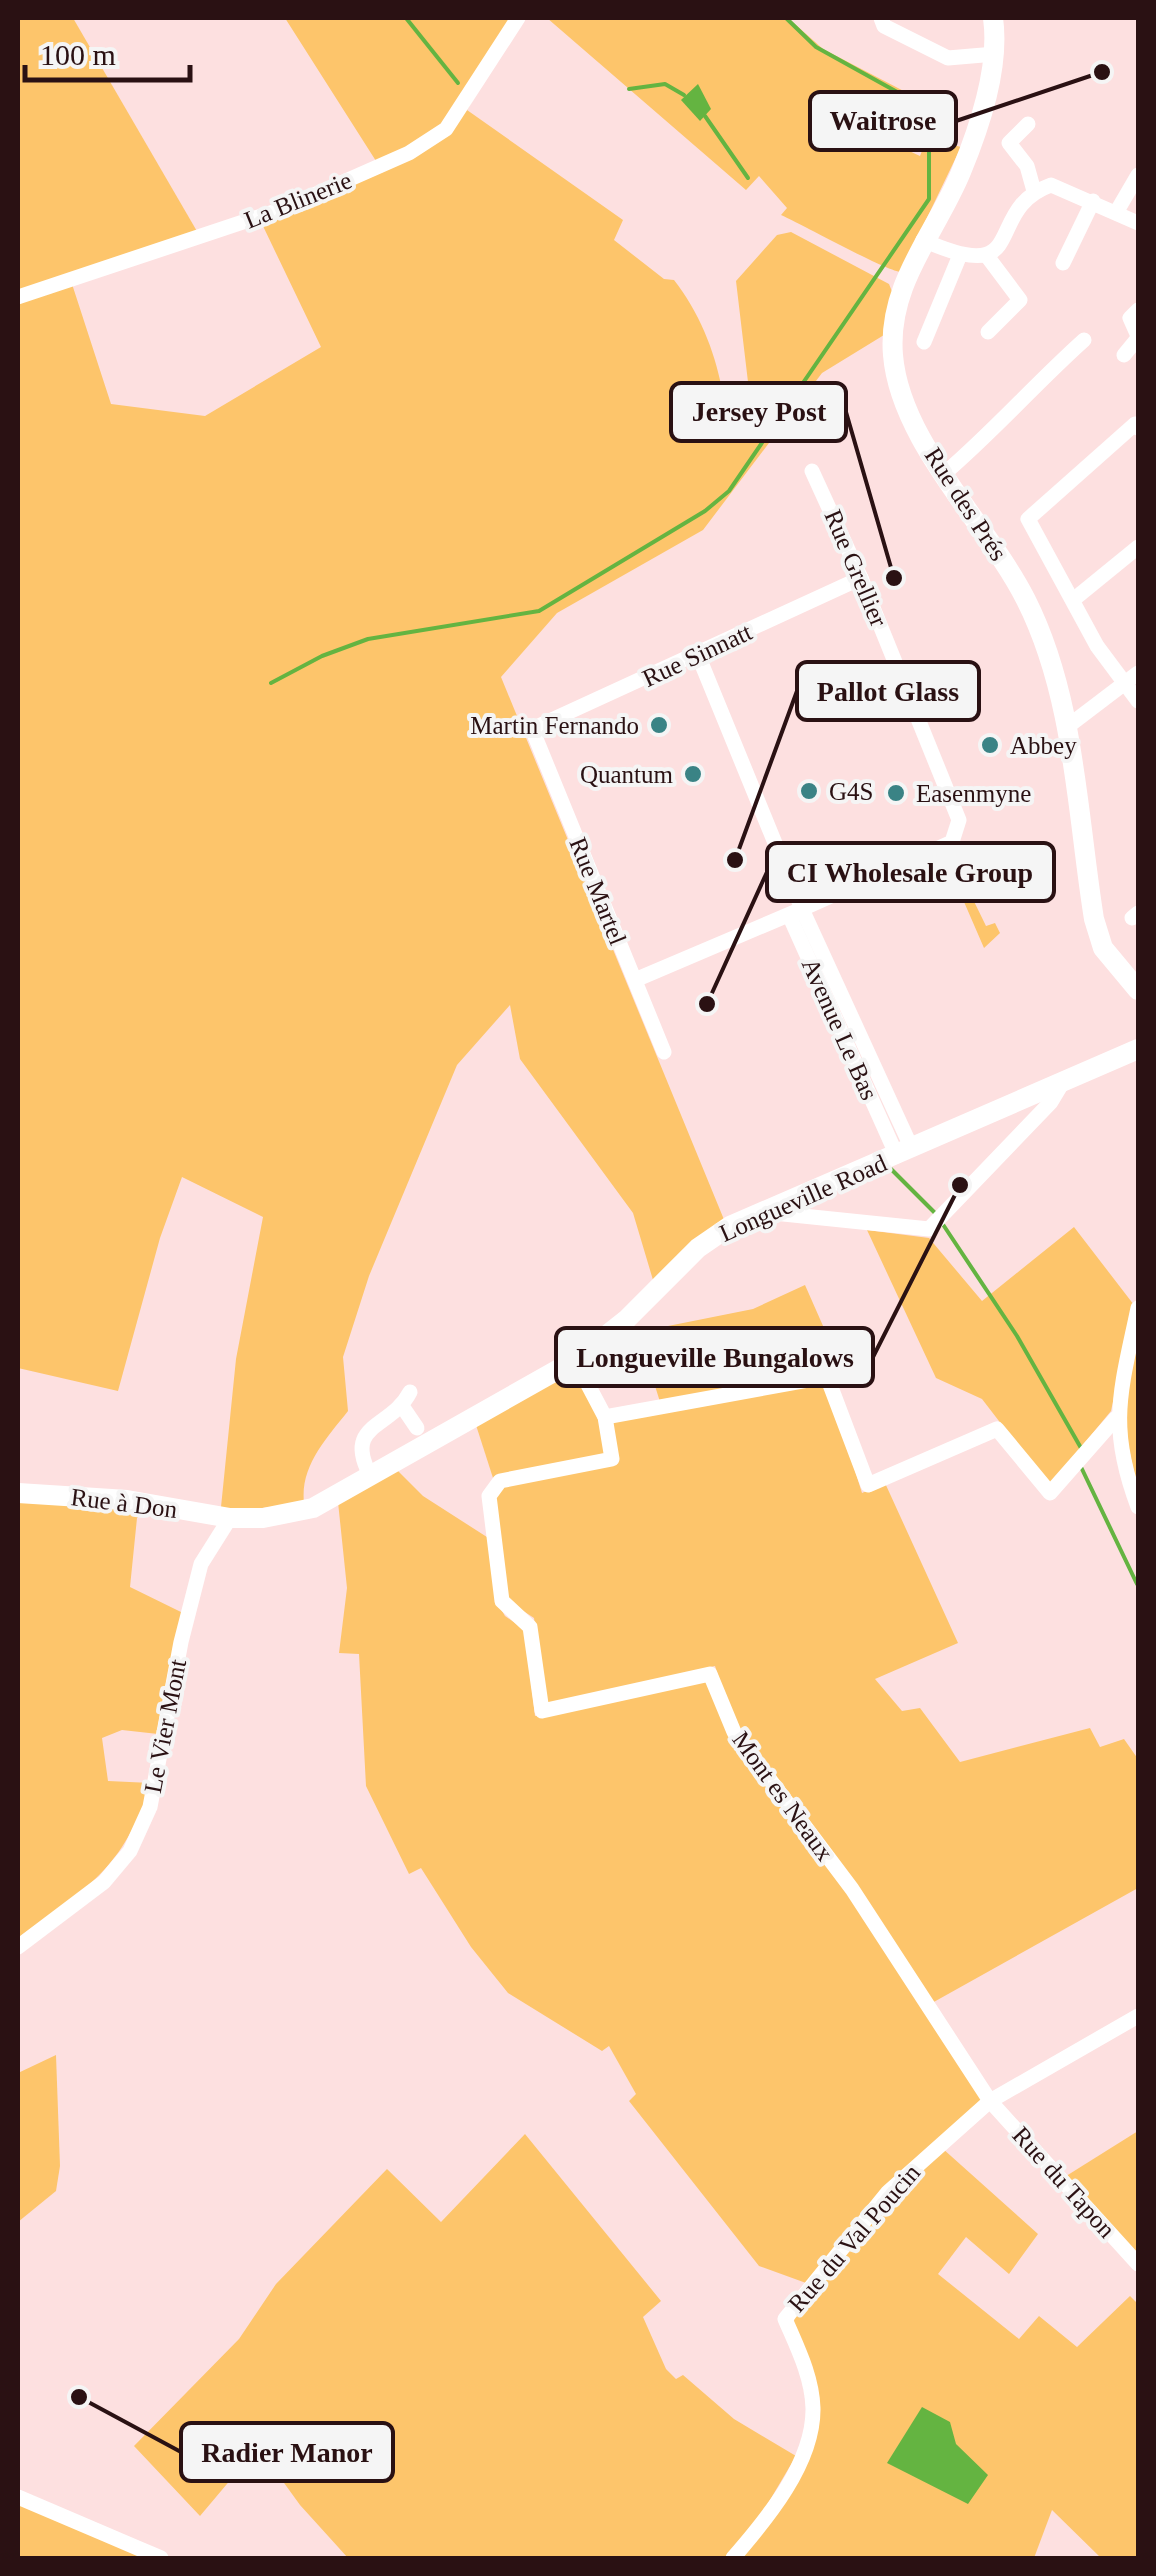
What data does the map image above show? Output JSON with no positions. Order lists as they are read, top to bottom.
{
  "streets": {
    "main road": ["Rue des Prés", "Longueville Road", "Rue à Don"],
    "street": [
      "La Blinerie",
      "Rue Grellier",
      "Rue Sinnatt",
      "Rue Martel",
      "Avenue Le Bas",
      "Le Vier Mont",
      "Mont es Neaux",
      "Rue du Tapon",
      "Rue du Val Poucin"
    ]
  },
  "crossings": [
    ["Rue Grellier", "Rue Sinnatt"],
    ["Rue Grellier", "Avenue Le Bas"],
    ["Rue Sinnatt", "Rue Martel"],
    ["Rue Sinnatt", "Avenue Le Bas"],
    ["Avenue Le Bas", "Longueville Road"],
    ["Longueville Road", "Rue à Don"],
    ["Longueville Road", "Le Vier Mont"],
    ["Longueville Road", "Mont es Neaux"],
    ["Rue à Don", "Le Vier Mont"],
    ["Mont es Neaux", "Rue du Tapon"],
    ["Mont es Neaux", "Rue du Val Poucin"],
    ["Rue du Tapon", "Rue du Val Poucin"]
  ],
  "places": [
    "Waitrose",
    "Jersey Post",
    "Martin Fernando",
    "Abbey",
    "Quantum",
    "G4S",
    "Easenmyne",
    "Pallot Glass",
    "CI Wholesale Group",
    "Longueville Bungalows",
    "Radier Manor"
  ],
  "scale_bar": "100 m"
}
